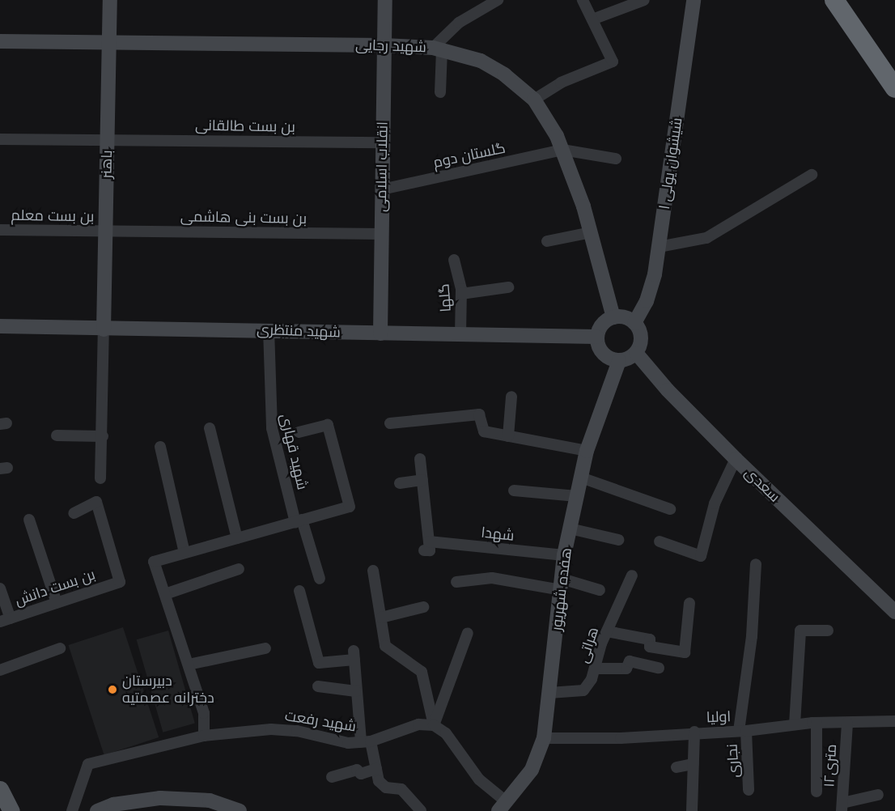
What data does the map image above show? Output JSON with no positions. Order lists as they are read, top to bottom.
{
  "streets": {
    "street": [
      "شهید رجایی",
      "بن بست طالقانی",
      "گلستان دوم",
      "شیشوان یولی ا",
      "باهنر",
      "انقلاب اسلامی",
      "بن بست معلم",
      "بن بست بنی هاشمی",
      "گلها",
      "شهید منتظری",
      "شهید قهاری",
      "سعدی",
      "شهدا",
      "بن بست دانش",
      "هفده شهریور",
      "هراتی",
      "اولیا",
      "شهید رفعت",
      "نجاری",
      "۱۲متری"
    ]
  },
  "crossings": [
    ["شهید رجایی", "گلستان دوم"],
    ["شهید رجایی", "شیشوان یولی ا"],
    ["شهید رجایی", "باهنر"],
    ["شهید رجایی", "انقلاب اسلامی"],
    ["شهید رجایی", "شهید منتظری"],
    ["شهید رجایی", "سعدی"],
    ["شهید رجایی", "هفده شهریور"],
    ["بن بست طالقانی", "باهنر"],
    ["بن بست طالقانی", "انقلاب اسلامی"],
    ["گلستان دوم", "انقلاب اسلامی"],
    ["شیشوان یولی ا", "شهید منتظری"],
    ["شیشوان یولی ا", "سعدی"],
    ["شیشوان یولی ا", "هفده شهریور"],
    ["باهنر", "بن بست معلم"],
    ["باهنر", "بن بست بنی هاشمی"],
    ["باهنر", "شهید منتظری"],
    ["انقلاب اسلامی", "بن بست بنی هاشمی"],
    ["انقلاب اسلامی", "شهید منتظری"],
    ["بن بست معلم", "بن بست بنی هاشمی"],
    ["گلها", "شهید منتظری"],
    ["شهید منتظری", "شهید قهاری"],
    ["شهید منتظری", "سعدی"],
    ["شهید منتظری", "هفده شهریور"],
    ["سعدی", "هفده شهریور"],
    ["شهدا", "هفده شهریور"],
    ["هفده شهریور", "هراتی"],
    ["هفده شهریور", "اولیا"],
    ["اولیا", "نجاری"],
    ["اولیا", "۱۲متری"]
  ],
  "places": ["دبیرستان دخترانه عصمتیه"]
}
